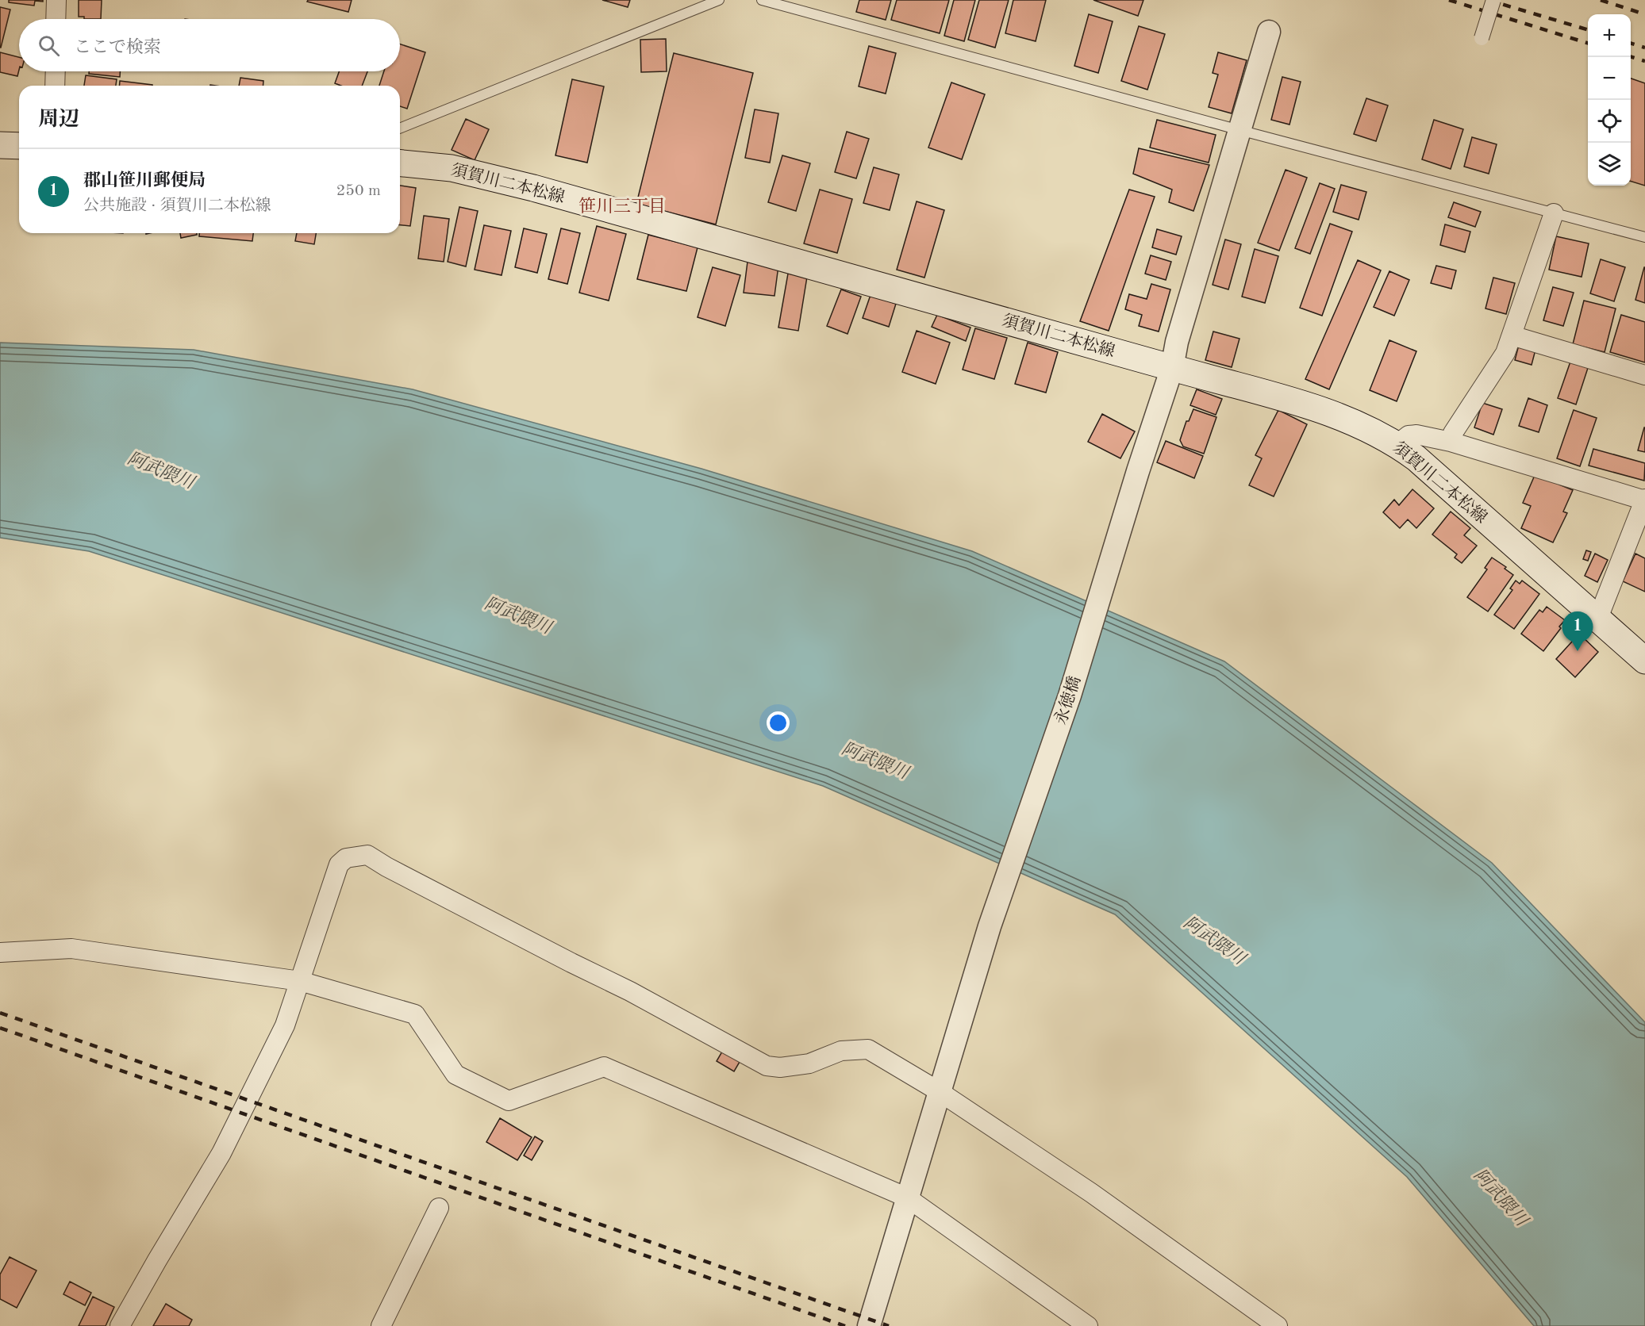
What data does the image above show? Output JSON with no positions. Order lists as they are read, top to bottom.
{
  "streets": {
    "main road": ["須賀川二本松線"],
    "street": ["永徳橋"]
  },
  "crossings": [
    ["須賀川二本松線", "永徳橋"]
  ],
  "districts": ["笹川三丁目"],
  "water": ["阿武隈川"],
  "page": {
    "map_buttons": ["+", "−"],
    "search": "ここで検索",
    "heading": "周辺",
    "list": [
      {
        "mark": "1",
        "name": "郡山笹川郵便局",
        "note": "公共施設 · 須賀川二本松線",
        "value": "250 m"
      }
    ],
    "pins": "1"
  }
}
